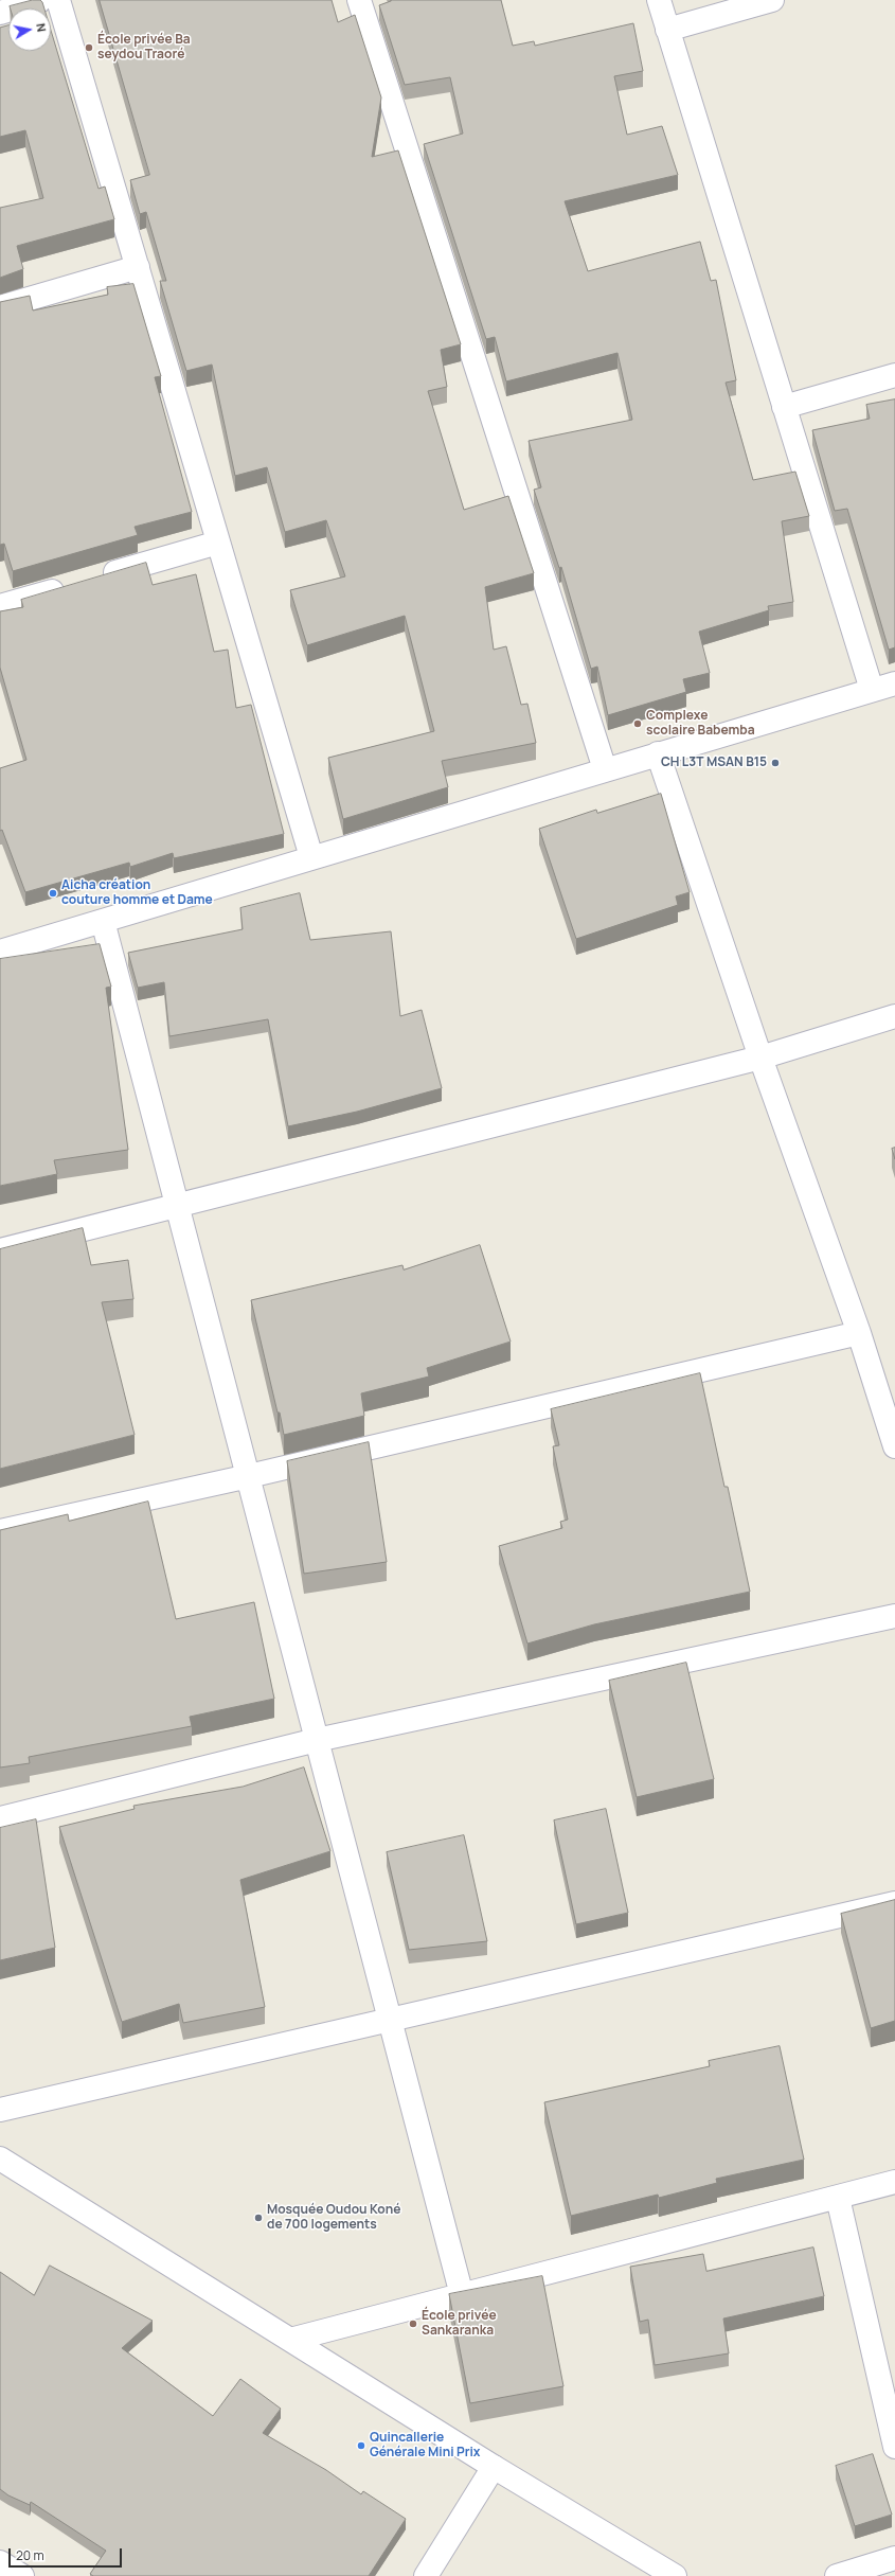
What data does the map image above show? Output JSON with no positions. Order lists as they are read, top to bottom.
{
  "places": [
    "École privée Ba seydou Traoré",
    "Complexe scolaire Babemba",
    "CH L3T MSAN B15",
    "Aicha création couture homme et Dame",
    "Mosquée Oudou Koné de 700 logements",
    "École privée Sankaranka",
    "Quincallerie Générale Mini Prix"
  ],
  "scale_bar": "20 m",
  "north": "right"
}
